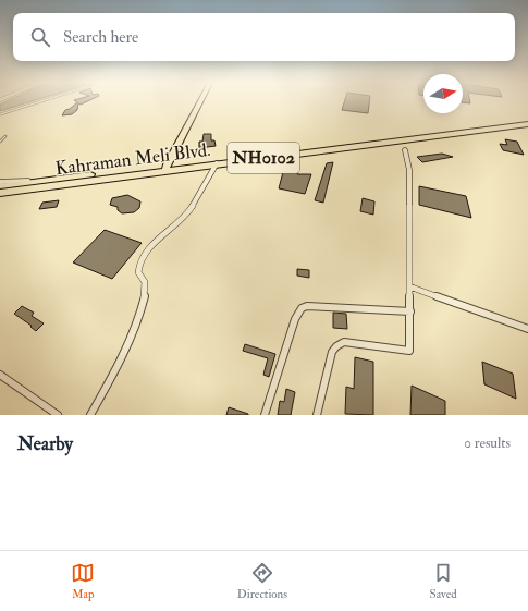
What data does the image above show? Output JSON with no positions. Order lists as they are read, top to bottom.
{
  "streets": {
    "highway": ["NH0102", "Kahraman Meli Blvd."]
  },
  "north": "right",
  "page": {
    "search": "Search here",
    "heading": ["Nearby", "0 results"],
    "nav": ["Map", "Directions", "Saved"]
  }
}
